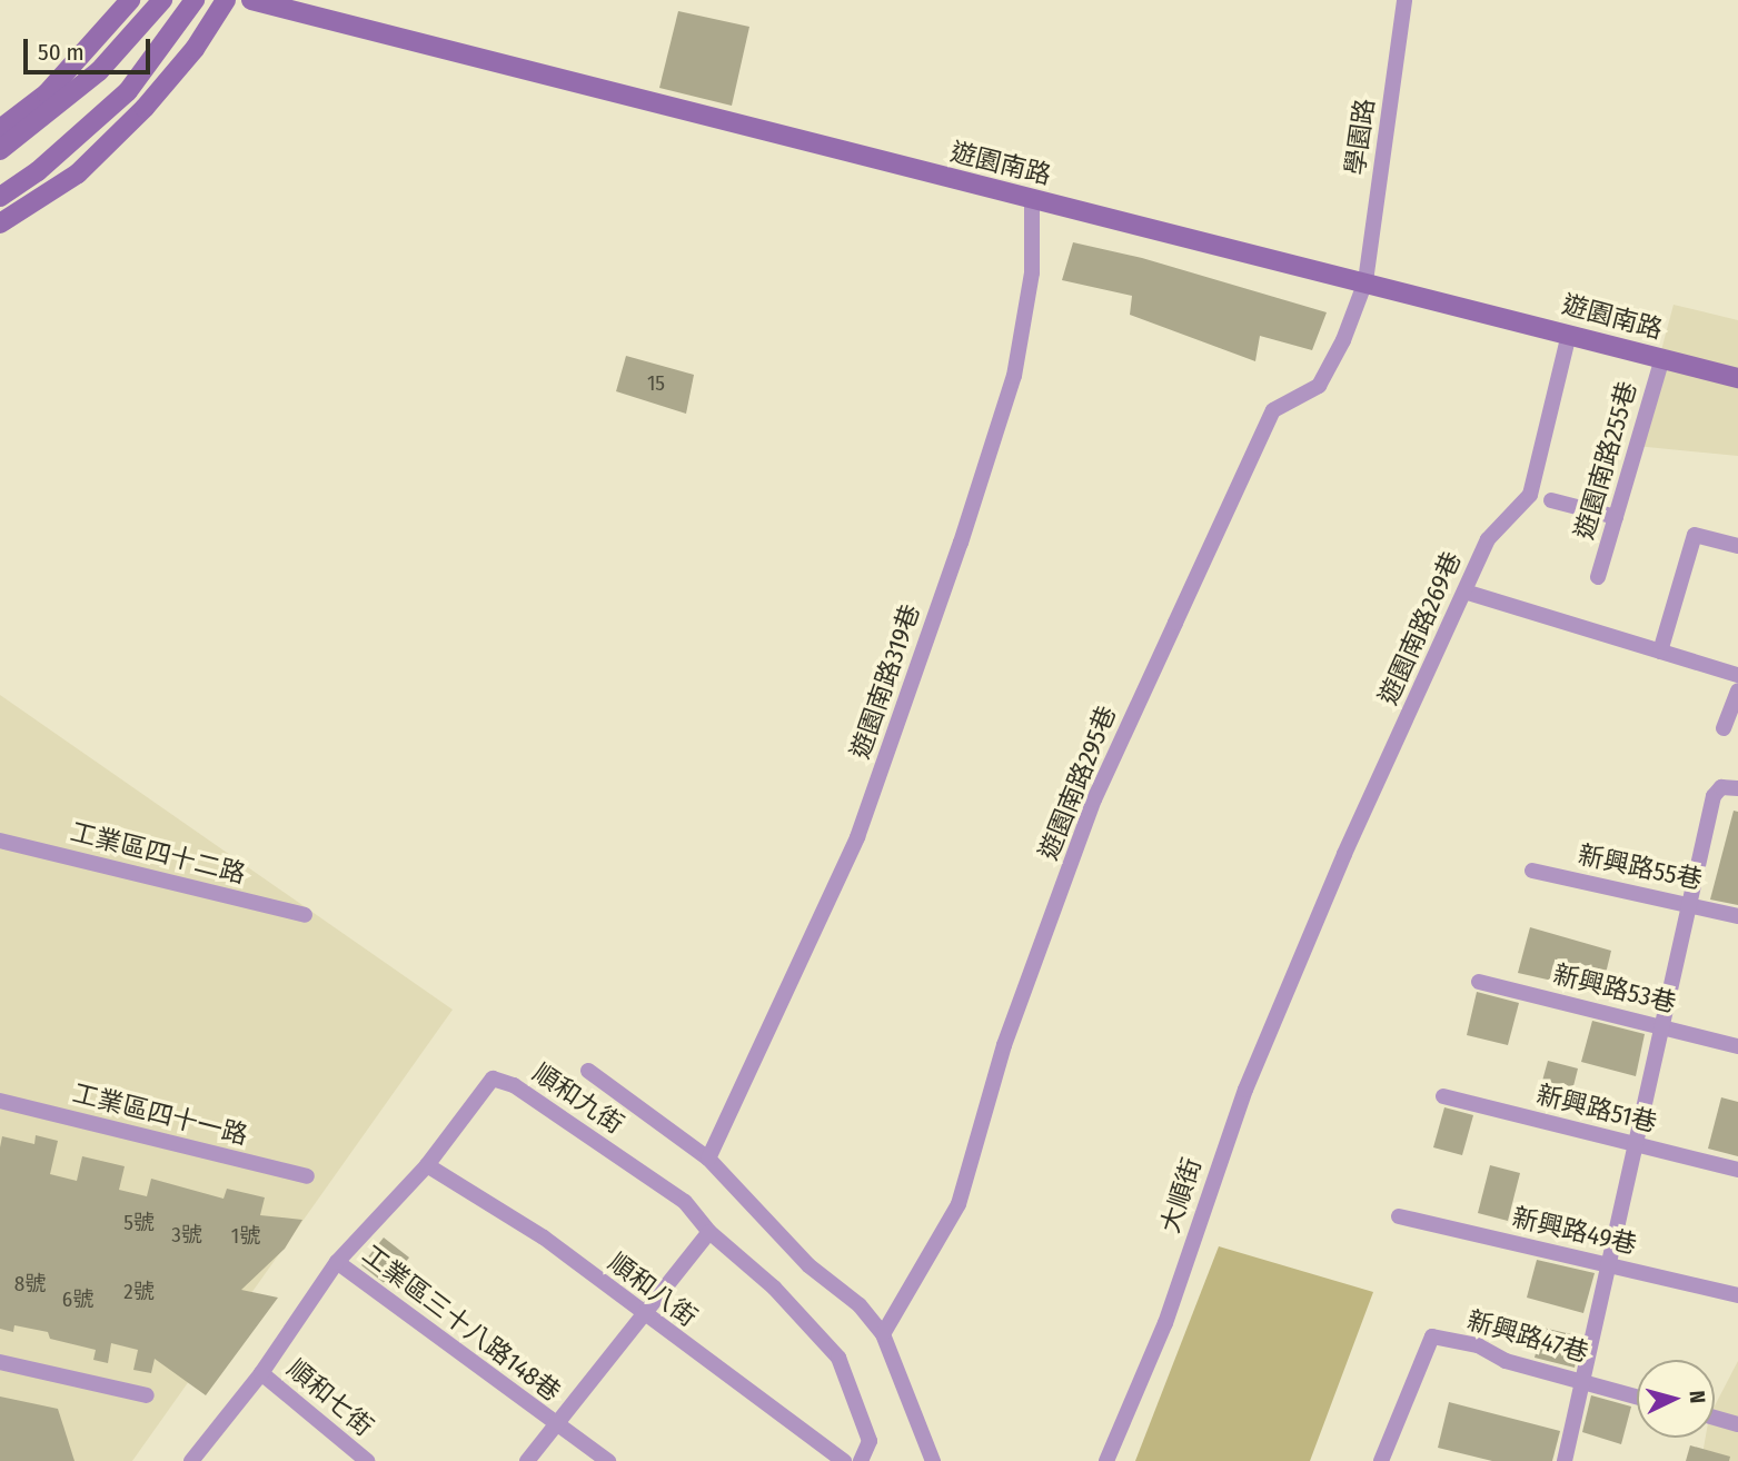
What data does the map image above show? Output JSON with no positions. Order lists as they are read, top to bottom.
{
  "streets": {
    "street": [
      "學園路",
      "遊園南路",
      "遊園南路255巷",
      "遊園南路269巷",
      "遊園南路319巷",
      "遊園南路295巷",
      "工業區四十二路",
      "新興路55巷",
      "新興路53巷",
      "順和九街",
      "新興路51巷",
      "工業區四十一路",
      "大順街",
      "新興路49巷",
      "順和八街",
      "工業區三十八路148巷",
      "新興路47巷",
      "順和七街"
    ]
  },
  "crossings": [
    ["學園路", "遊園南路"],
    ["學園路", "遊園南路295巷"],
    ["遊園南路", "遊園南路255巷"],
    ["遊園南路", "遊園南路269巷"],
    ["遊園南路", "遊園南路319巷"],
    ["遊園南路", "遊園南路295巷"],
    ["遊園南路269巷", "大順街"],
    ["順和九街", "順和八街"],
    ["順和九街", "工業區三十八路148巷"],
    ["順和九街", "順和七街"]
  ],
  "house_numbers": [
    "15",
    "5號",
    "3號",
    "1號",
    "8號",
    "2號",
    "6號"
  ],
  "scale_bar": "50 m",
  "north": "right"
}
